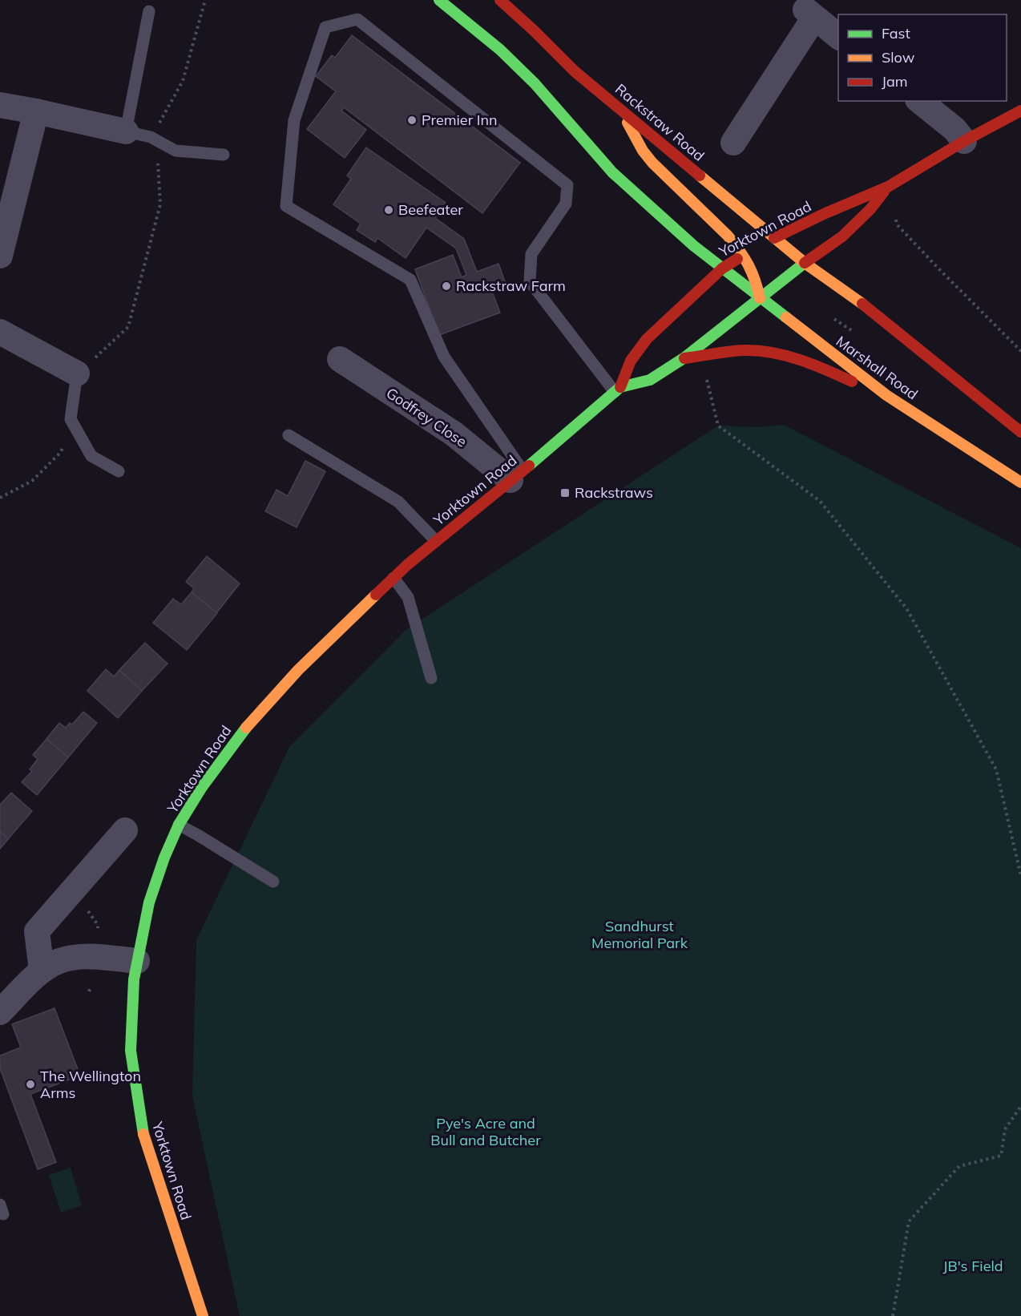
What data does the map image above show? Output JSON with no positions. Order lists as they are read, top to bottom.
{
  "streets": {
    "main road": ["Rackstraw Road", "Yorktown Road", "Marshall Road"],
    "street": ["Godfrey Close"]
  },
  "crossings": [
    ["Rackstraw Road", "Yorktown Road"],
    ["Yorktown Road", "Marshall Road"],
    ["Yorktown Road", "Godfrey Close"]
  ],
  "parks": ["Sandhurst Memorial Park", "Pye's Acre and Bull and Butcher", "JB's Field"],
  "places": {
    "other": [
      "Premier Inn",
      "Beefeater",
      "Rackstraw Farm",
      "The Wellington Arms"
    ],
    "transit": ["Rackstraws"]
  },
  "legend": ["Fast", "Slow", "Jam"]
}
